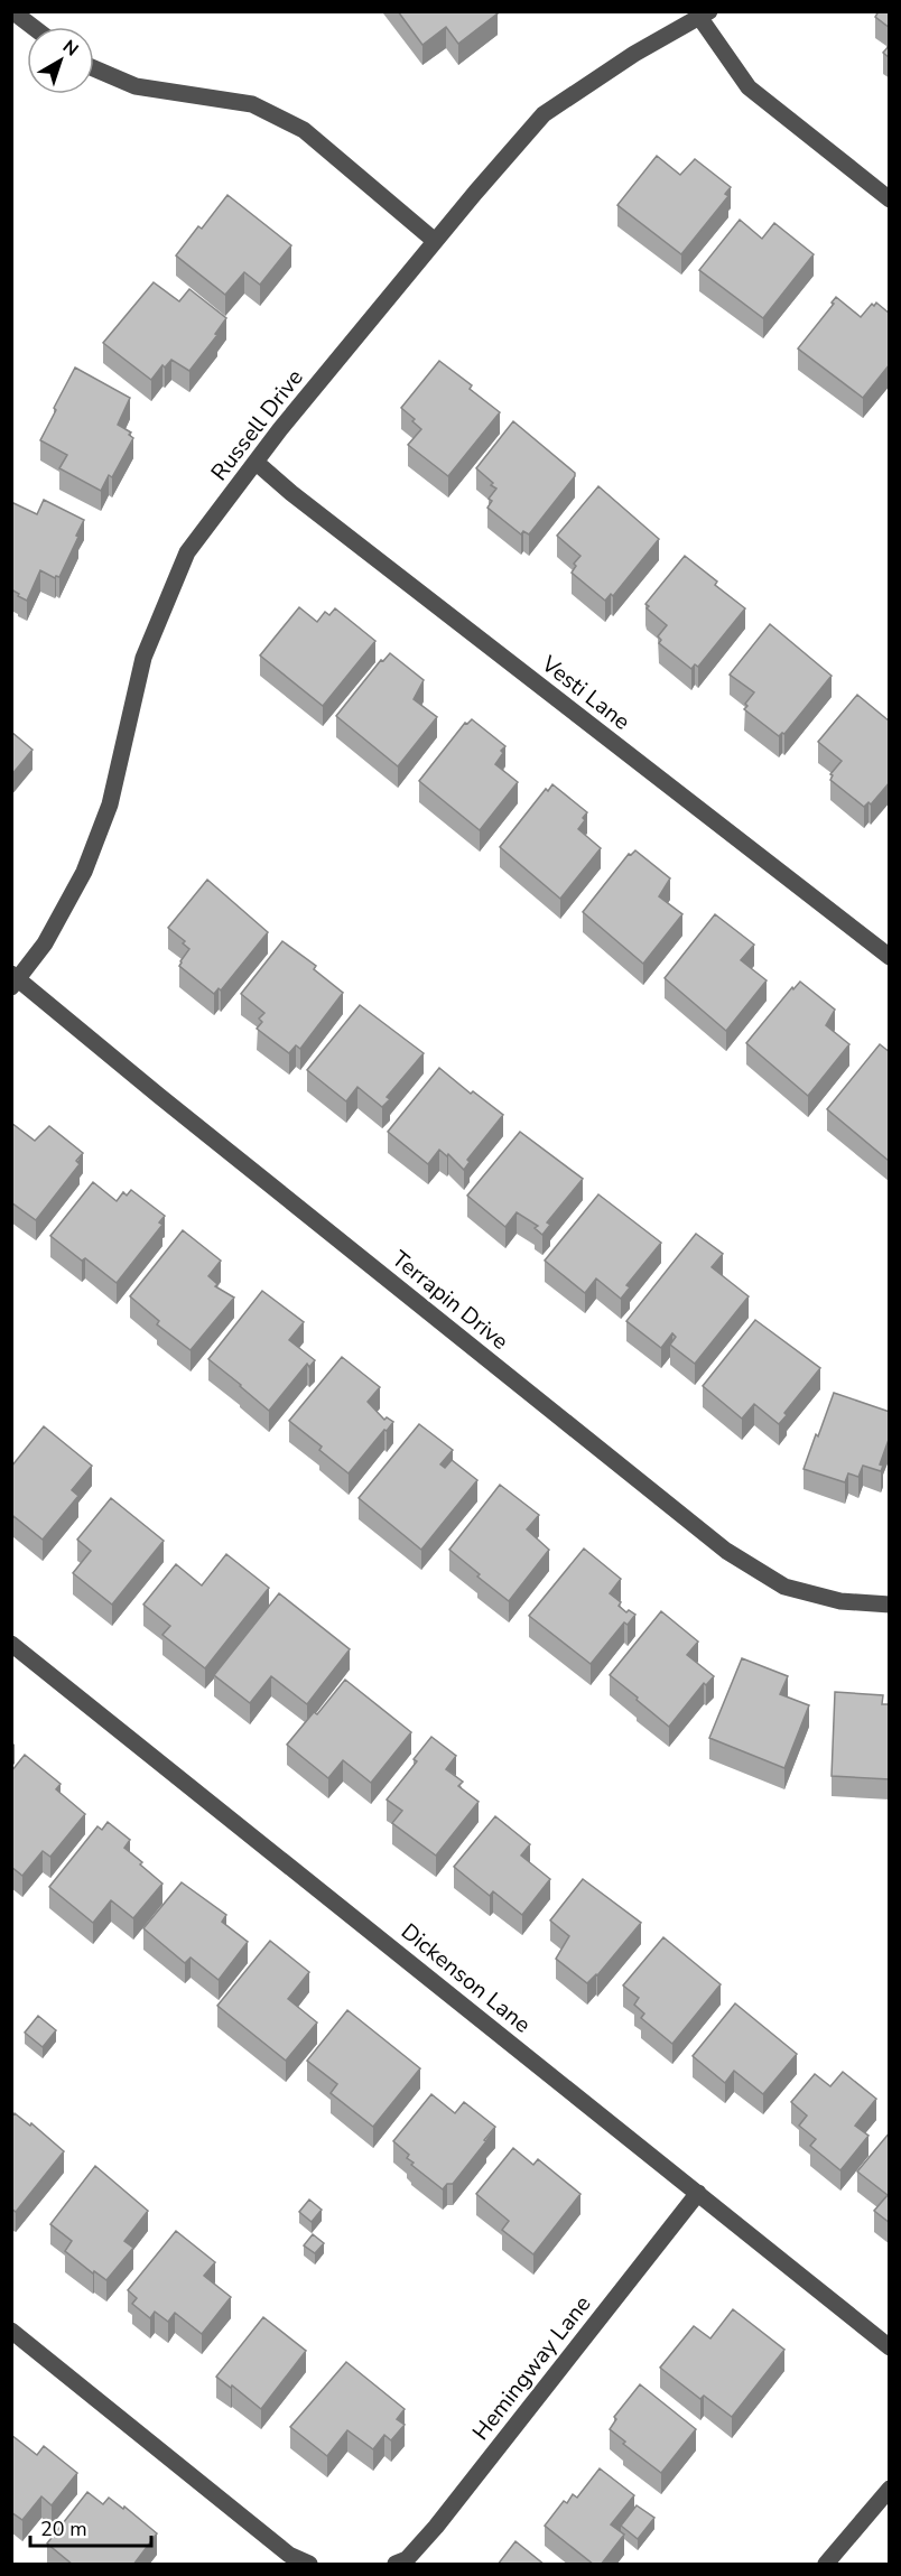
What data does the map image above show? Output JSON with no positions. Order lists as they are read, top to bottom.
{
  "streets": {
    "street": [
      "Russell Drive",
      "Vesti Lane",
      "Terrapin Drive",
      "Dickenson Lane",
      "Hemingway Lane"
    ]
  },
  "crossings": [
    ["Russell Drive", "Vesti Lane"],
    ["Russell Drive", "Terrapin Drive"],
    ["Dickenson Lane", "Hemingway Lane"]
  ],
  "scale_bar": "20 m",
  "north": "top right"
}
